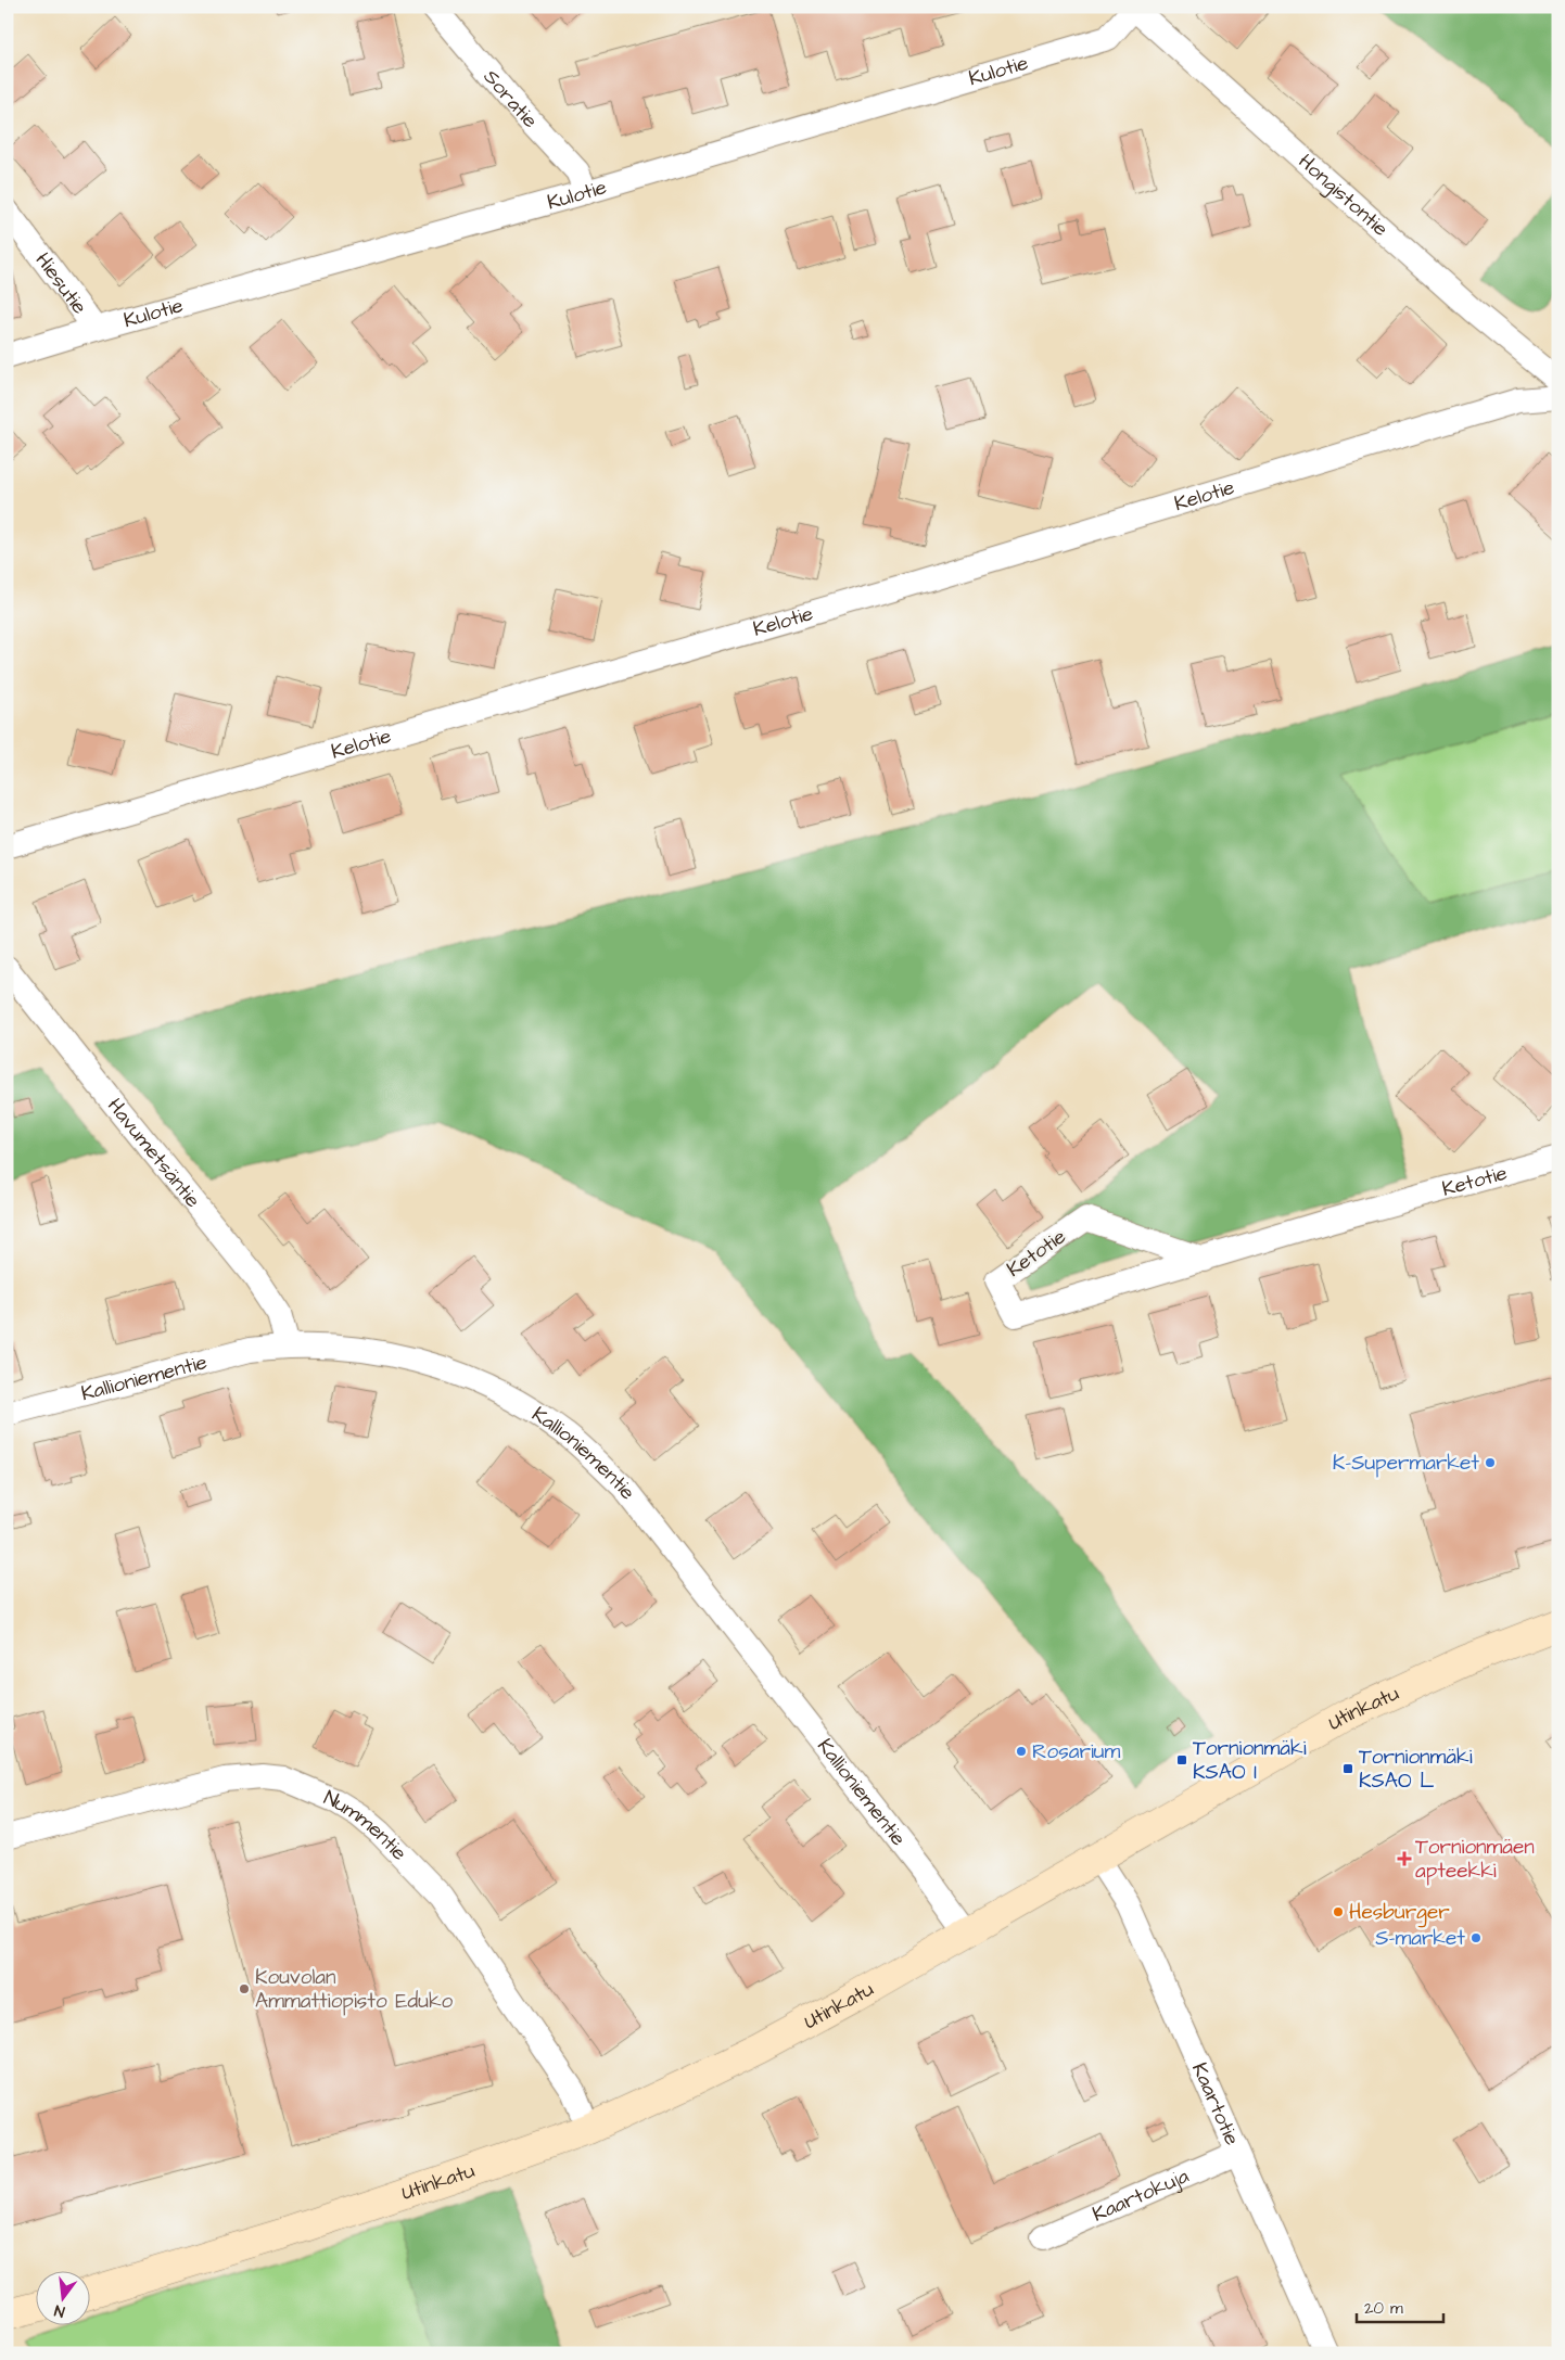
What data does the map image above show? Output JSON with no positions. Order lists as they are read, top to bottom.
{
  "streets": {
    "street": [
      "Kulotie",
      "Soratie",
      "Hongistontie",
      "Hiesutie",
      "Kelotie",
      "Havumetsäntie",
      "Ketotie",
      "Kallioniementie",
      "Utinkatu",
      "Nummentie",
      "Kaartotie",
      "Kaartokuja"
    ]
  },
  "crossings": [
    ["Kulotie", "Soratie"],
    ["Kulotie", "Hongistontie"],
    ["Kulotie", "Hiesutie"],
    ["Havumetsäntie", "Kallioniementie"],
    ["Kallioniementie", "Utinkatu"],
    ["Utinkatu", "Nummentie"],
    ["Utinkatu", "Kaartotie"],
    ["Kaartotie", "Kaartokuja"]
  ],
  "places": {
    "other": [
      "K-Supermarket",
      "Rosarium",
      "Hesburger",
      "S-market",
      "Kouvolan Ammattiopisto Eduko"
    ],
    "transit": ["Tornionmäki KSAO I", "Tornionmäki KSAO L"],
    "health": ["Tornionmäen apteekki"]
  },
  "scale_bar": "20 m",
  "north": "bottom"
}
